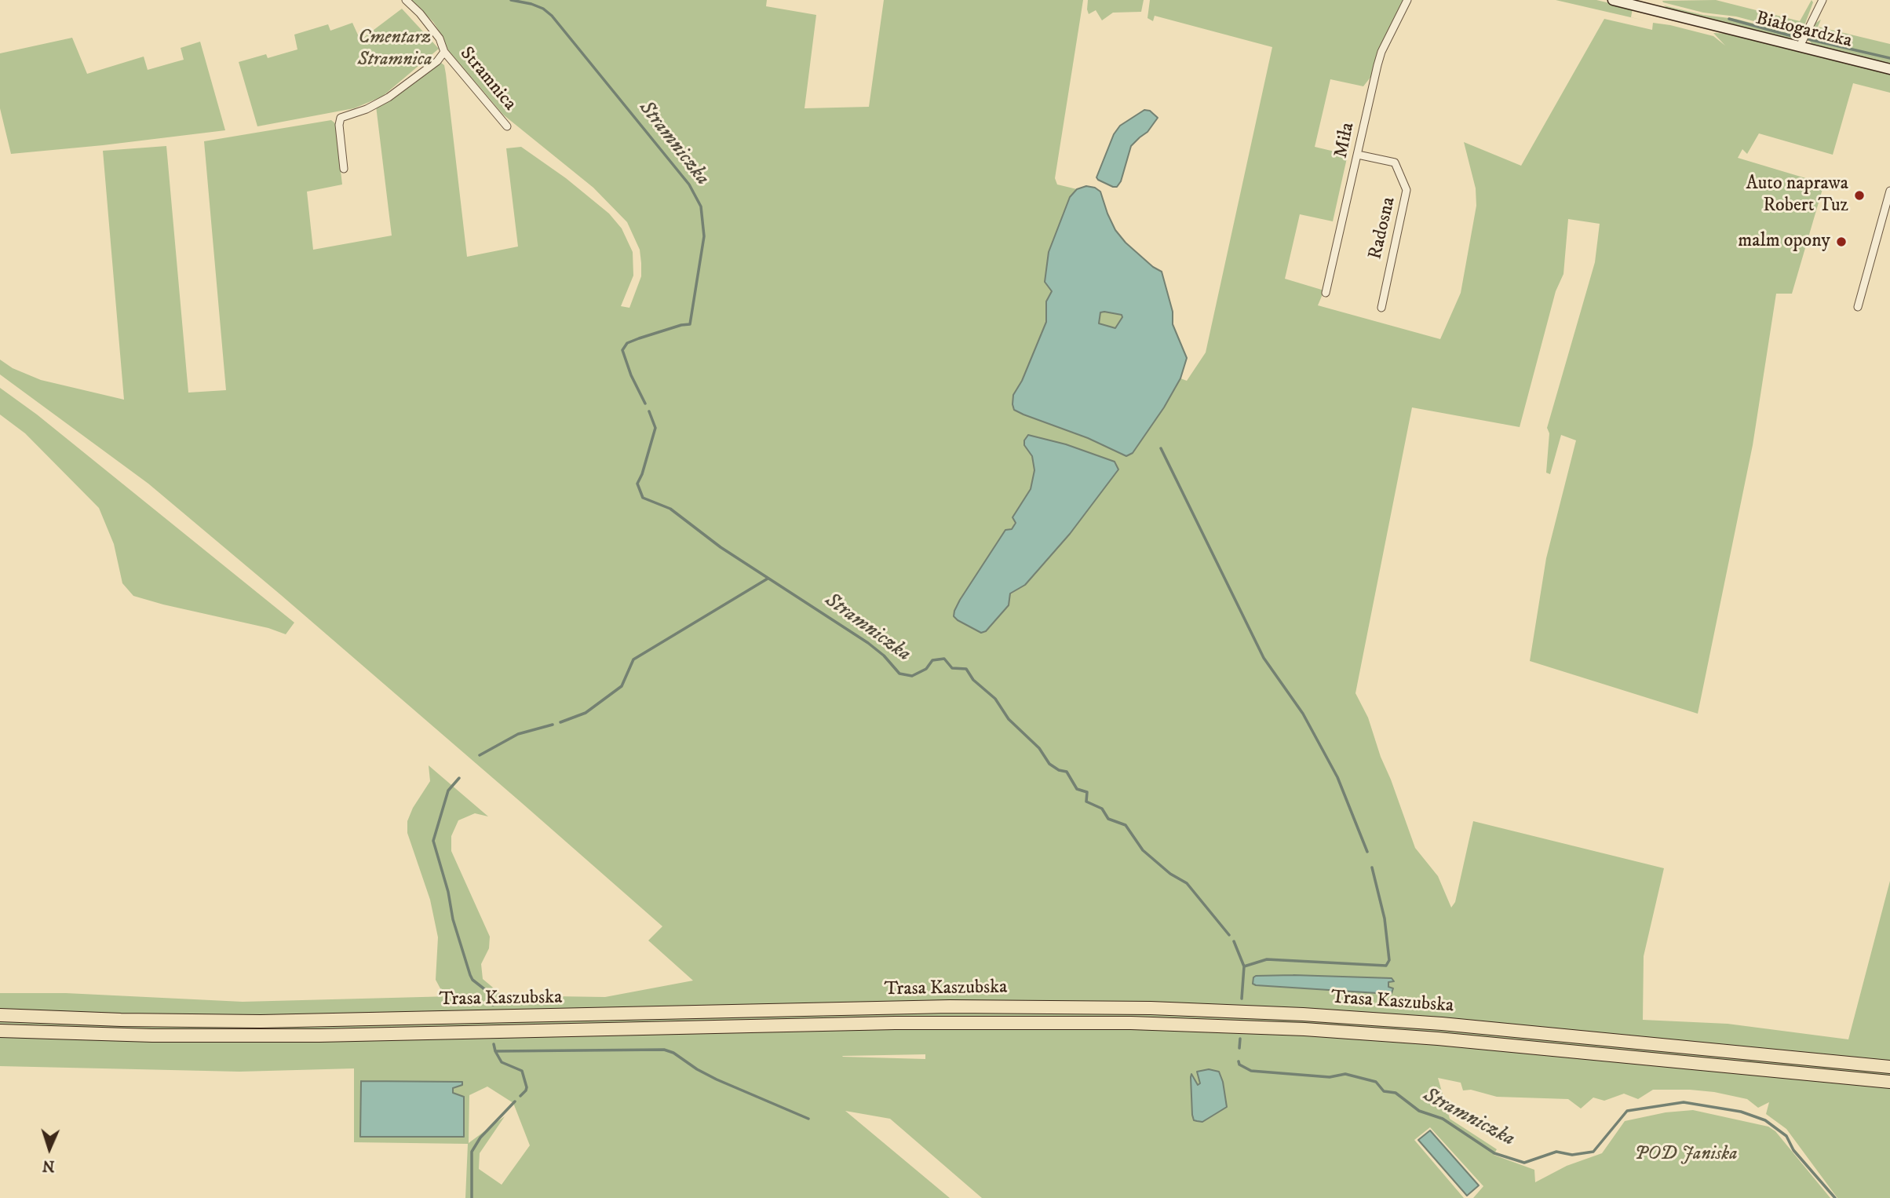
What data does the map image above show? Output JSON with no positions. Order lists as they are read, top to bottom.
{
  "streets": {
    "highway": ["Trasa Kaszubska"],
    "main road": ["Białogardzka"],
    "street": ["Stramnica", "Miła", "Radosna"]
  },
  "crossings": [
    ["Miła", "Radosna"]
  ],
  "water": ["Stramniczka"],
  "parks": ["Cmentarz Stramnica", "POD Janiska"],
  "places": ["Auto naprawa Robert Tuz", "malm opony"],
  "north": "bottom"
}
